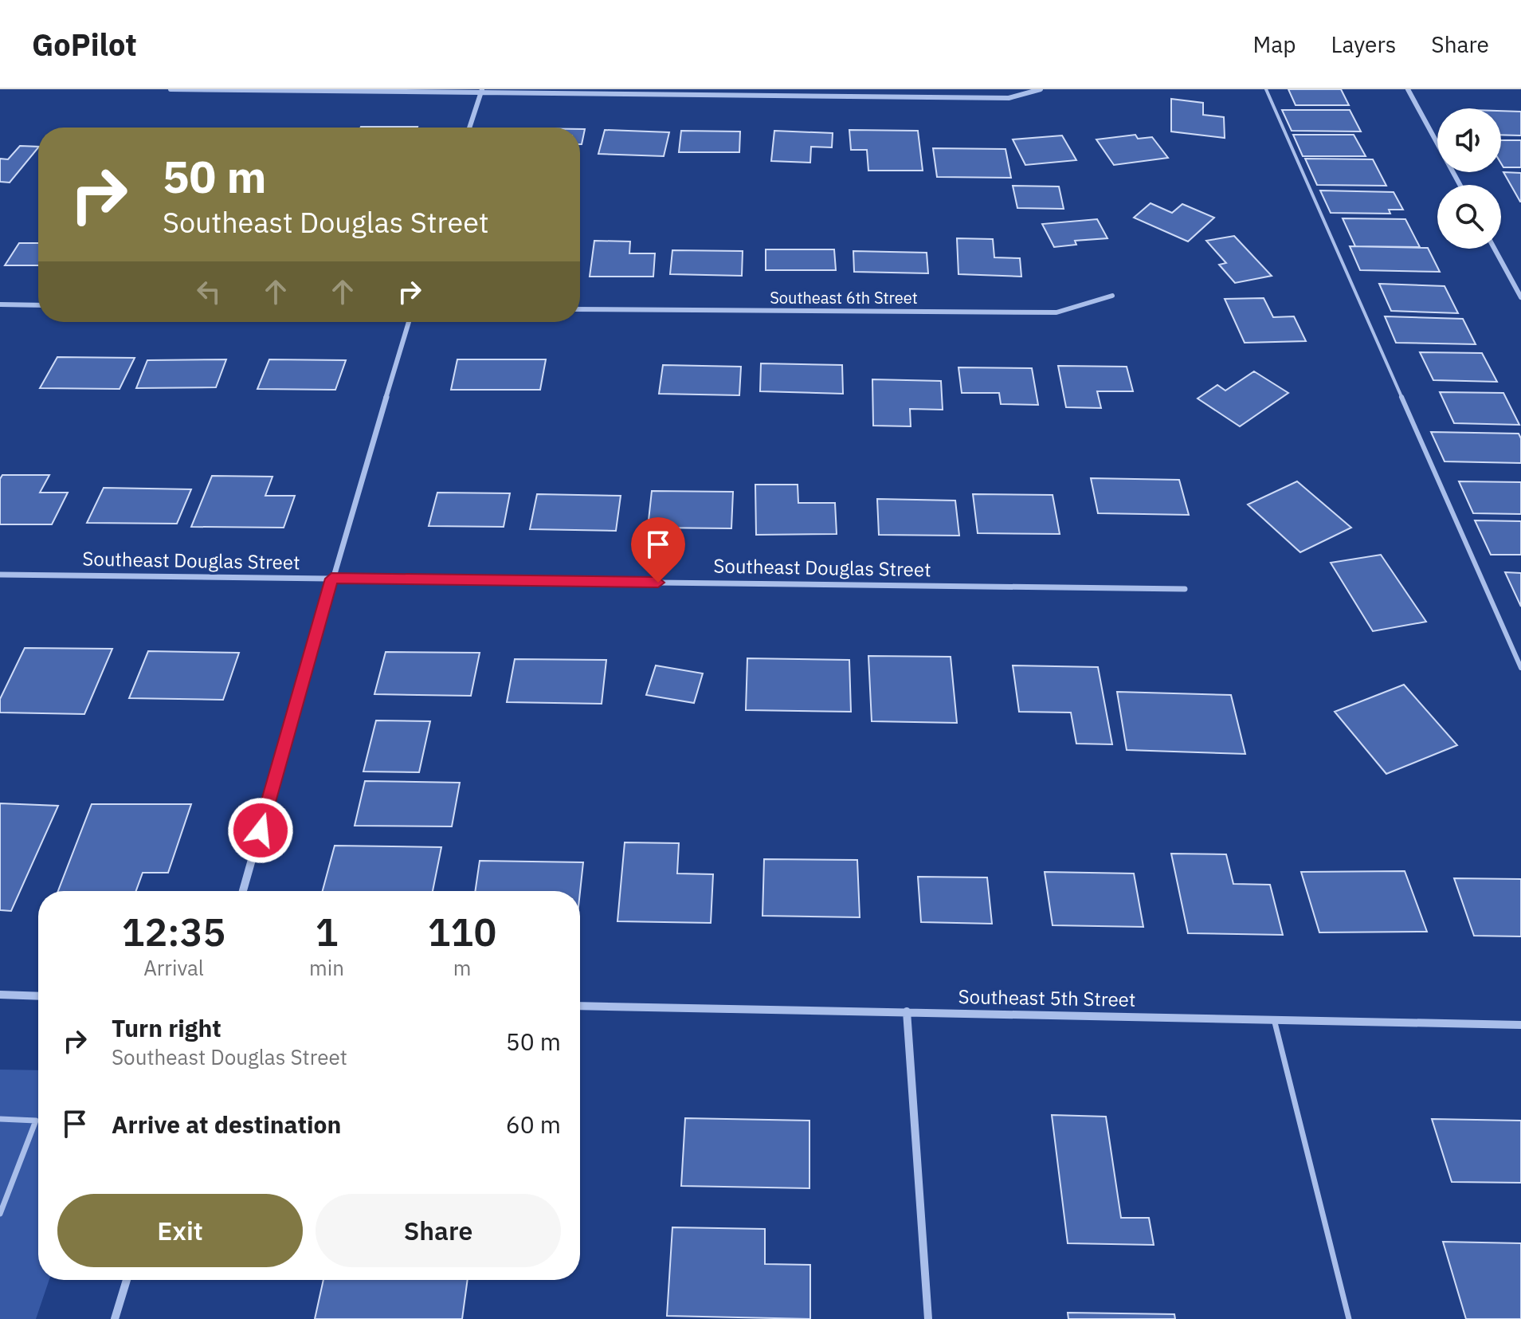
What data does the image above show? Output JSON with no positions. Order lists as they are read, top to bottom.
{
  "streets": {
    "street": ["Southeast 6th Street", "Southeast Douglas Street", "Southeast 5th Street"]
  },
  "page": {
    "header": "GoPilot",
    "nav": ["Map", "Layers", "Share"],
    "turn": ["50 m", "Southeast Douglas Street"],
    "eta": [
      "12:35",
      "Arrival",
      "1",
      "min",
      "110",
      "m"
    ],
    "list": [
      {
        "name": "Turn right",
        "note": "Southeast Douglas Street",
        "value": "50 m"
      },
      {
        "name": "Arrive at destination",
        "value": "60 m"
      }
    ],
    "buttons": ["Exit", "Share"]
  }
}
